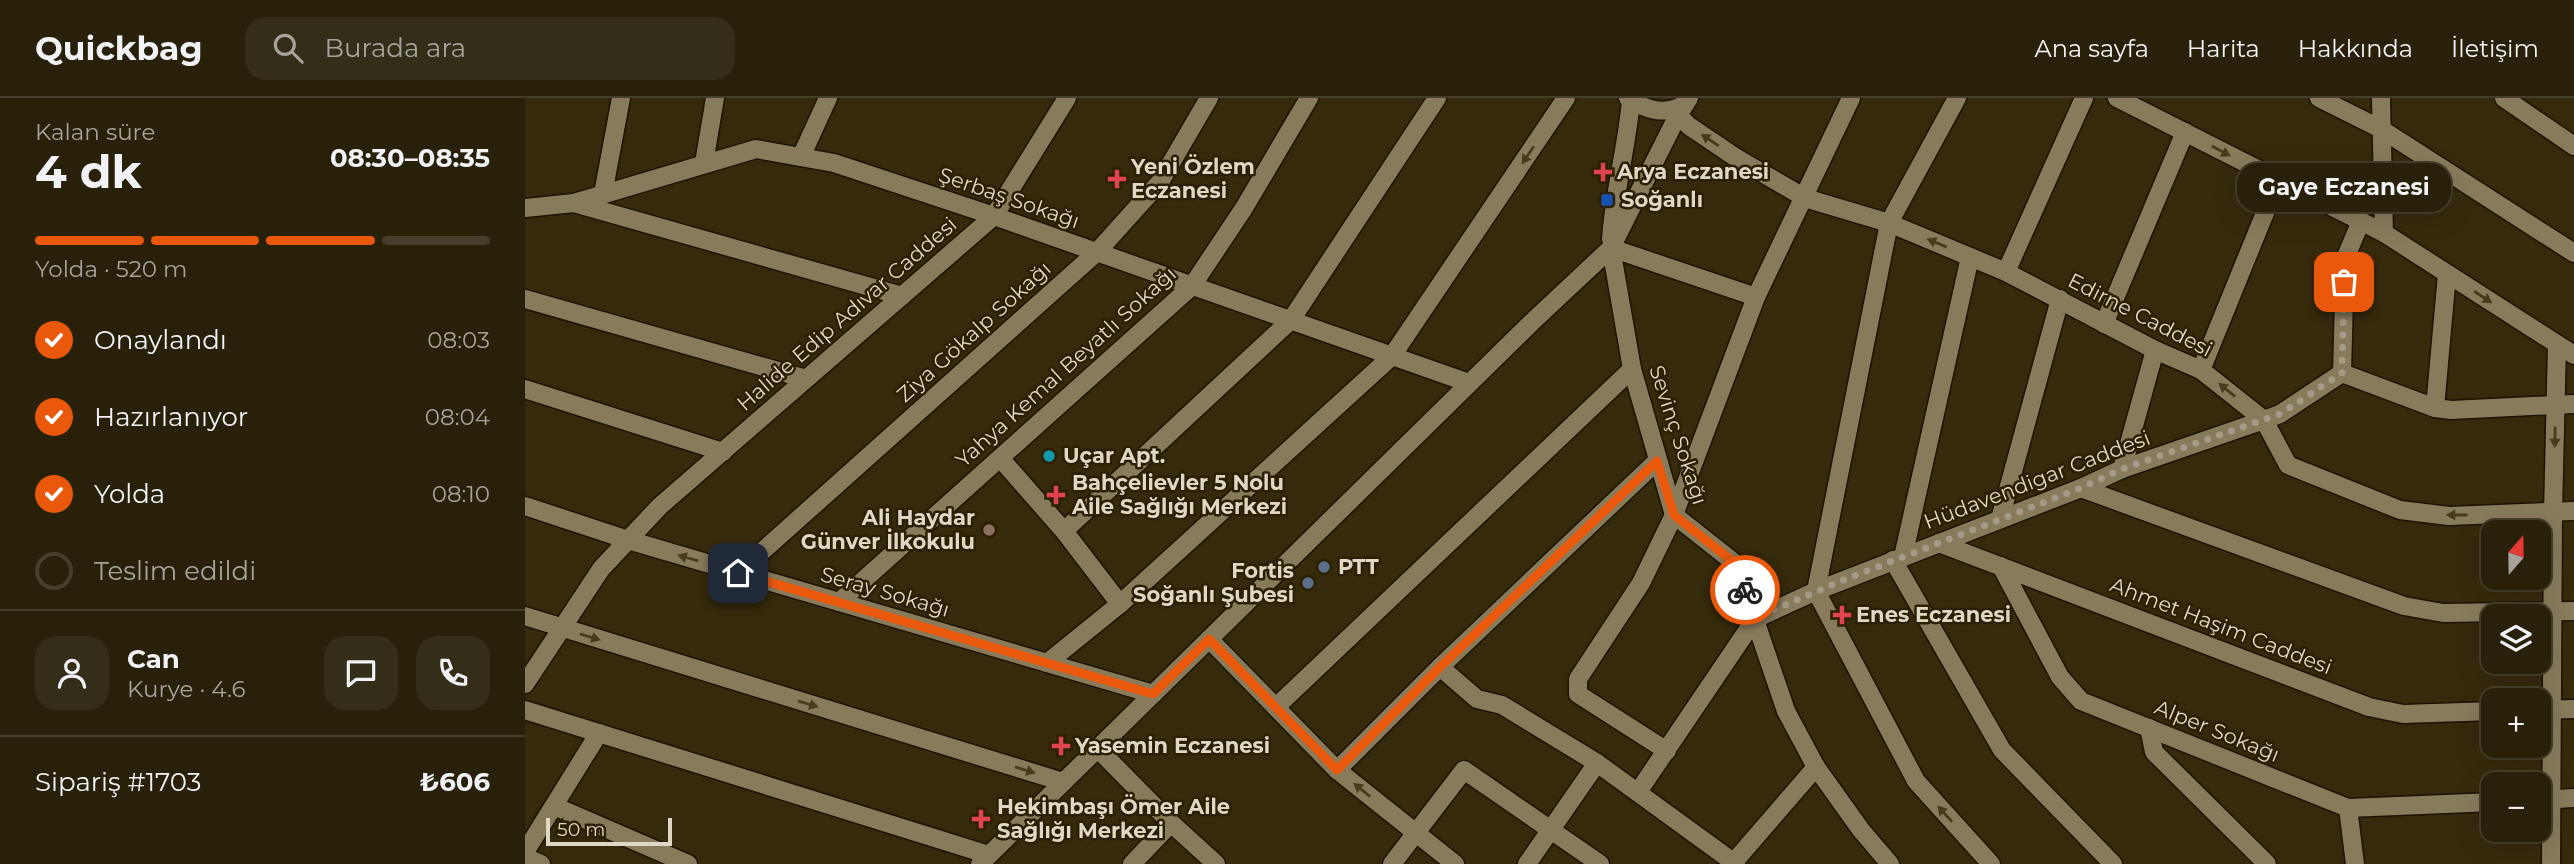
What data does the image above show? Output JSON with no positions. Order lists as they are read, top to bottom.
{
  "streets": {
    "street": [
      "Şerbaş Sokağı",
      "Halide Edip Adıvar Caddesi",
      "Edirne Caddesi",
      "Ziya Gökalp Sokağı",
      "Yahya Kemal Beyatlı Sokağı",
      "Sevinç Sokağı",
      "Hüdavendigar Caddesi",
      "Seray Sokağı",
      "Ahmet Haşim Caddesi",
      "Alper Sokağı"
    ]
  },
  "crossings": [
    ["Şerbaş Sokağı", "Halide Edip Adıvar Caddesi"],
    ["Şerbaş Sokağı", "Ziya Gökalp Sokağı"],
    ["Şerbaş Sokağı", "Yahya Kemal Beyatlı Sokağı"],
    ["Halide Edip Adıvar Caddesi", "Seray Sokağı"],
    ["Edirne Caddesi", "Hüdavendigar Caddesi"],
    ["Ziya Gökalp Sokağı", "Seray Sokağı"],
    ["Yahya Kemal Beyatlı Sokağı", "Seray Sokağı"],
    ["Sevinç Sokağı", "Hüdavendigar Caddesi"],
    ["Hüdavendigar Caddesi", "Ahmet Haşim Caddesi"],
    ["Ahmet Haşim Caddesi", "Alper Sokağı"]
  ],
  "places": {
    "health": [
      "Arya Eczanesi",
      "Yeni Özlem Eczanesi",
      "Bahçelievler 5 Nolu Aile Sağlığı Merkezi",
      "Enes Eczanesi",
      "Yasemin Eczanesi",
      "Hekimbaşı Ömer Aile Sağlığı Merkezi"
    ],
    "transit": ["Soğanlı"],
    "other": [
      "Gaye Eczanesi",
      "Uçar Apt.",
      "Ali Haydar Günver İlkokulu",
      "PTT",
      "Fortis Soğanlı Şubesi"
    ]
  },
  "scale_bar": "50 m",
  "north": "top",
  "page": {
    "header": "Quickbag",
    "search": "Burada ara",
    "nav": [
      "Ana sayfa",
      "Harita",
      "Hakkında",
      "İletişim"
    ],
    "heading": ["4 dk", "Kalan süre", "08:30–08:35"],
    "panel": [
      "Can",
      "Kurye · 4.6",
      "Sipariş #1703",
      "₺606"
    ],
    "bubble": "Gaye Eczanesi",
    "bar": "Yolda · 520 m",
    "list": [
      ["Onaylandı", "08:03"],
      ["Hazırlanıyor", "08:04"],
      ["Yolda", "08:10"],
      "Teslim edildi"
    ],
    "map_buttons": ["+", "−"],
    "scale": "50 m"
  }
}
